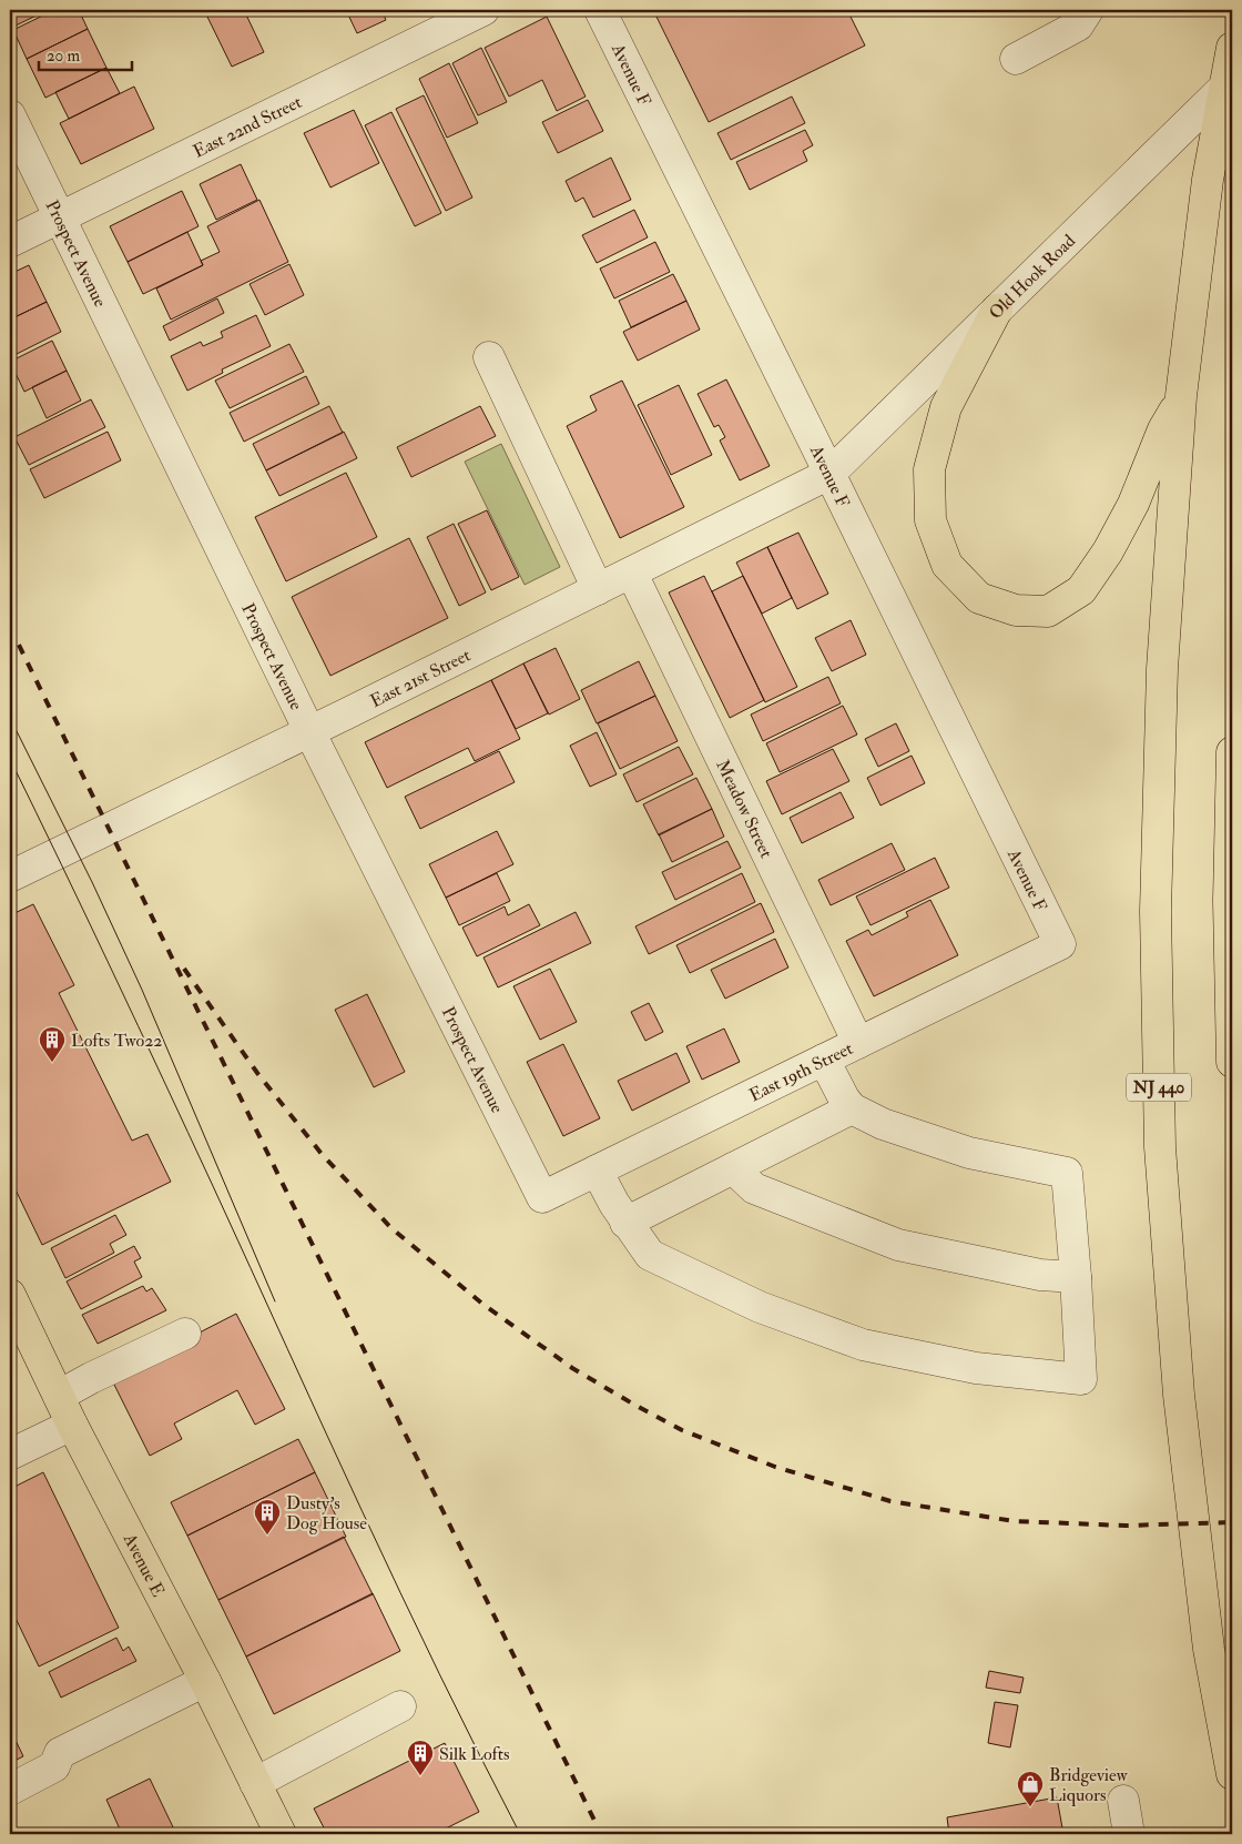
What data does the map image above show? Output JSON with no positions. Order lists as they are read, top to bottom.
{
  "streets": {
    "main road": ["NJ 440", "Avenue E"],
    "street": [
      "Avenue F",
      "East 22nd Street",
      "Prospect Avenue",
      "Old Hook Road",
      "East 21st Street",
      "Meadow Street",
      "East 19th Street"
    ]
  },
  "crossings": [
    ["Avenue F", "Old Hook Road"],
    ["Avenue F", "East 21st Street"],
    ["Avenue F", "East 19th Street"],
    ["East 22nd Street", "Prospect Avenue"],
    ["Prospect Avenue", "East 21st Street"],
    ["Prospect Avenue", "East 19th Street"],
    ["Old Hook Road", "East 21st Street"],
    ["Old Hook Road", "NJ 440"],
    ["East 21st Street", "Meadow Street"],
    ["Meadow Street", "East 19th Street"]
  ],
  "places": {
    "building": ["Lofts Two22", "Dusty's Dog House", "Silk Lofts"],
    "shop": ["Bridgeview Liquors"]
  },
  "scale_bar": "20 m"
}
